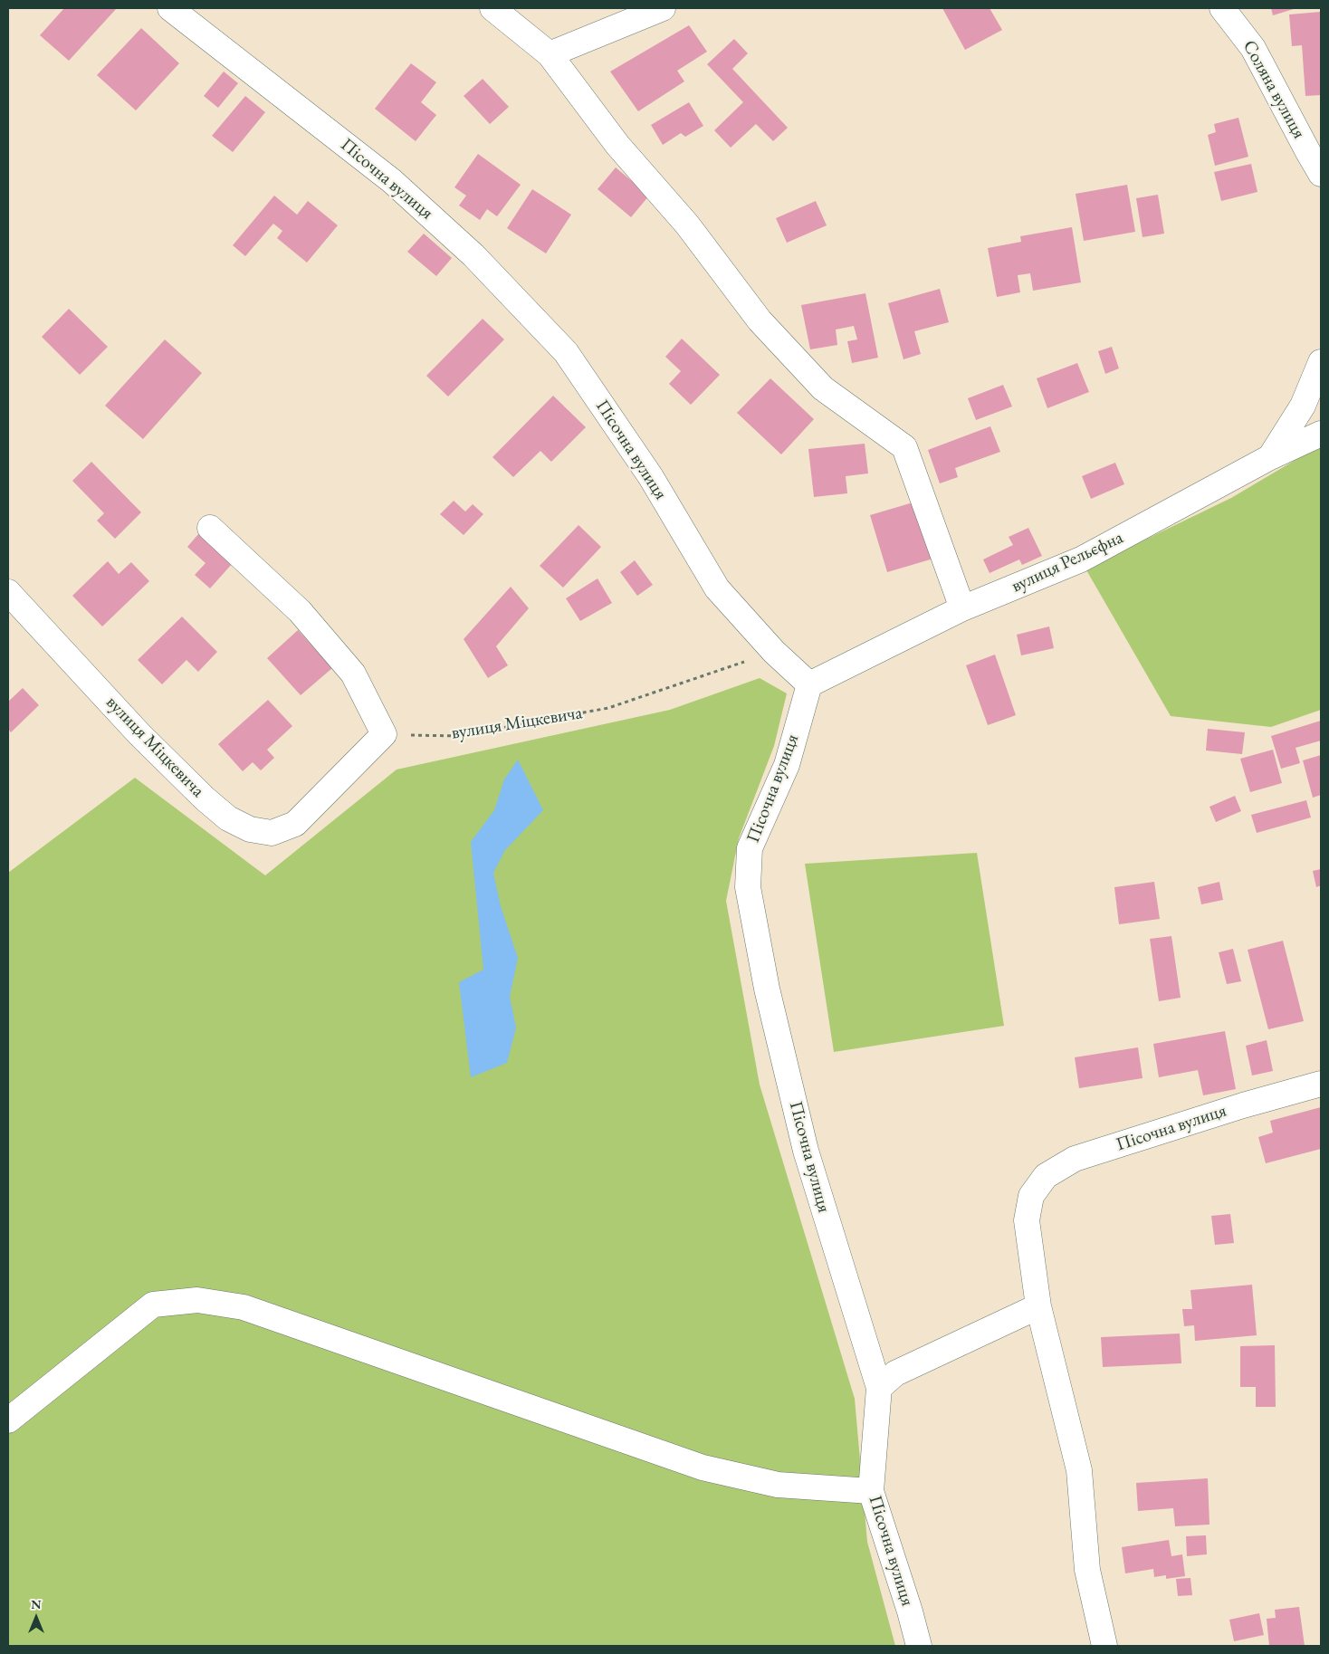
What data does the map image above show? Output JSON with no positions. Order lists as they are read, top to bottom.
{
  "streets": {
    "street": [
      "Соляна вулиця",
      "Пісочна вулиця",
      "вулиця Рельєфна",
      "вулиця Міцкевича"
    ]
  },
  "crossings": [
    ["Пісочна вулиця", "вулиця Рельєфна"],
    ["Пісочна вулиця", "вулиця Міцкевича"]
  ],
  "north": "top"
}
